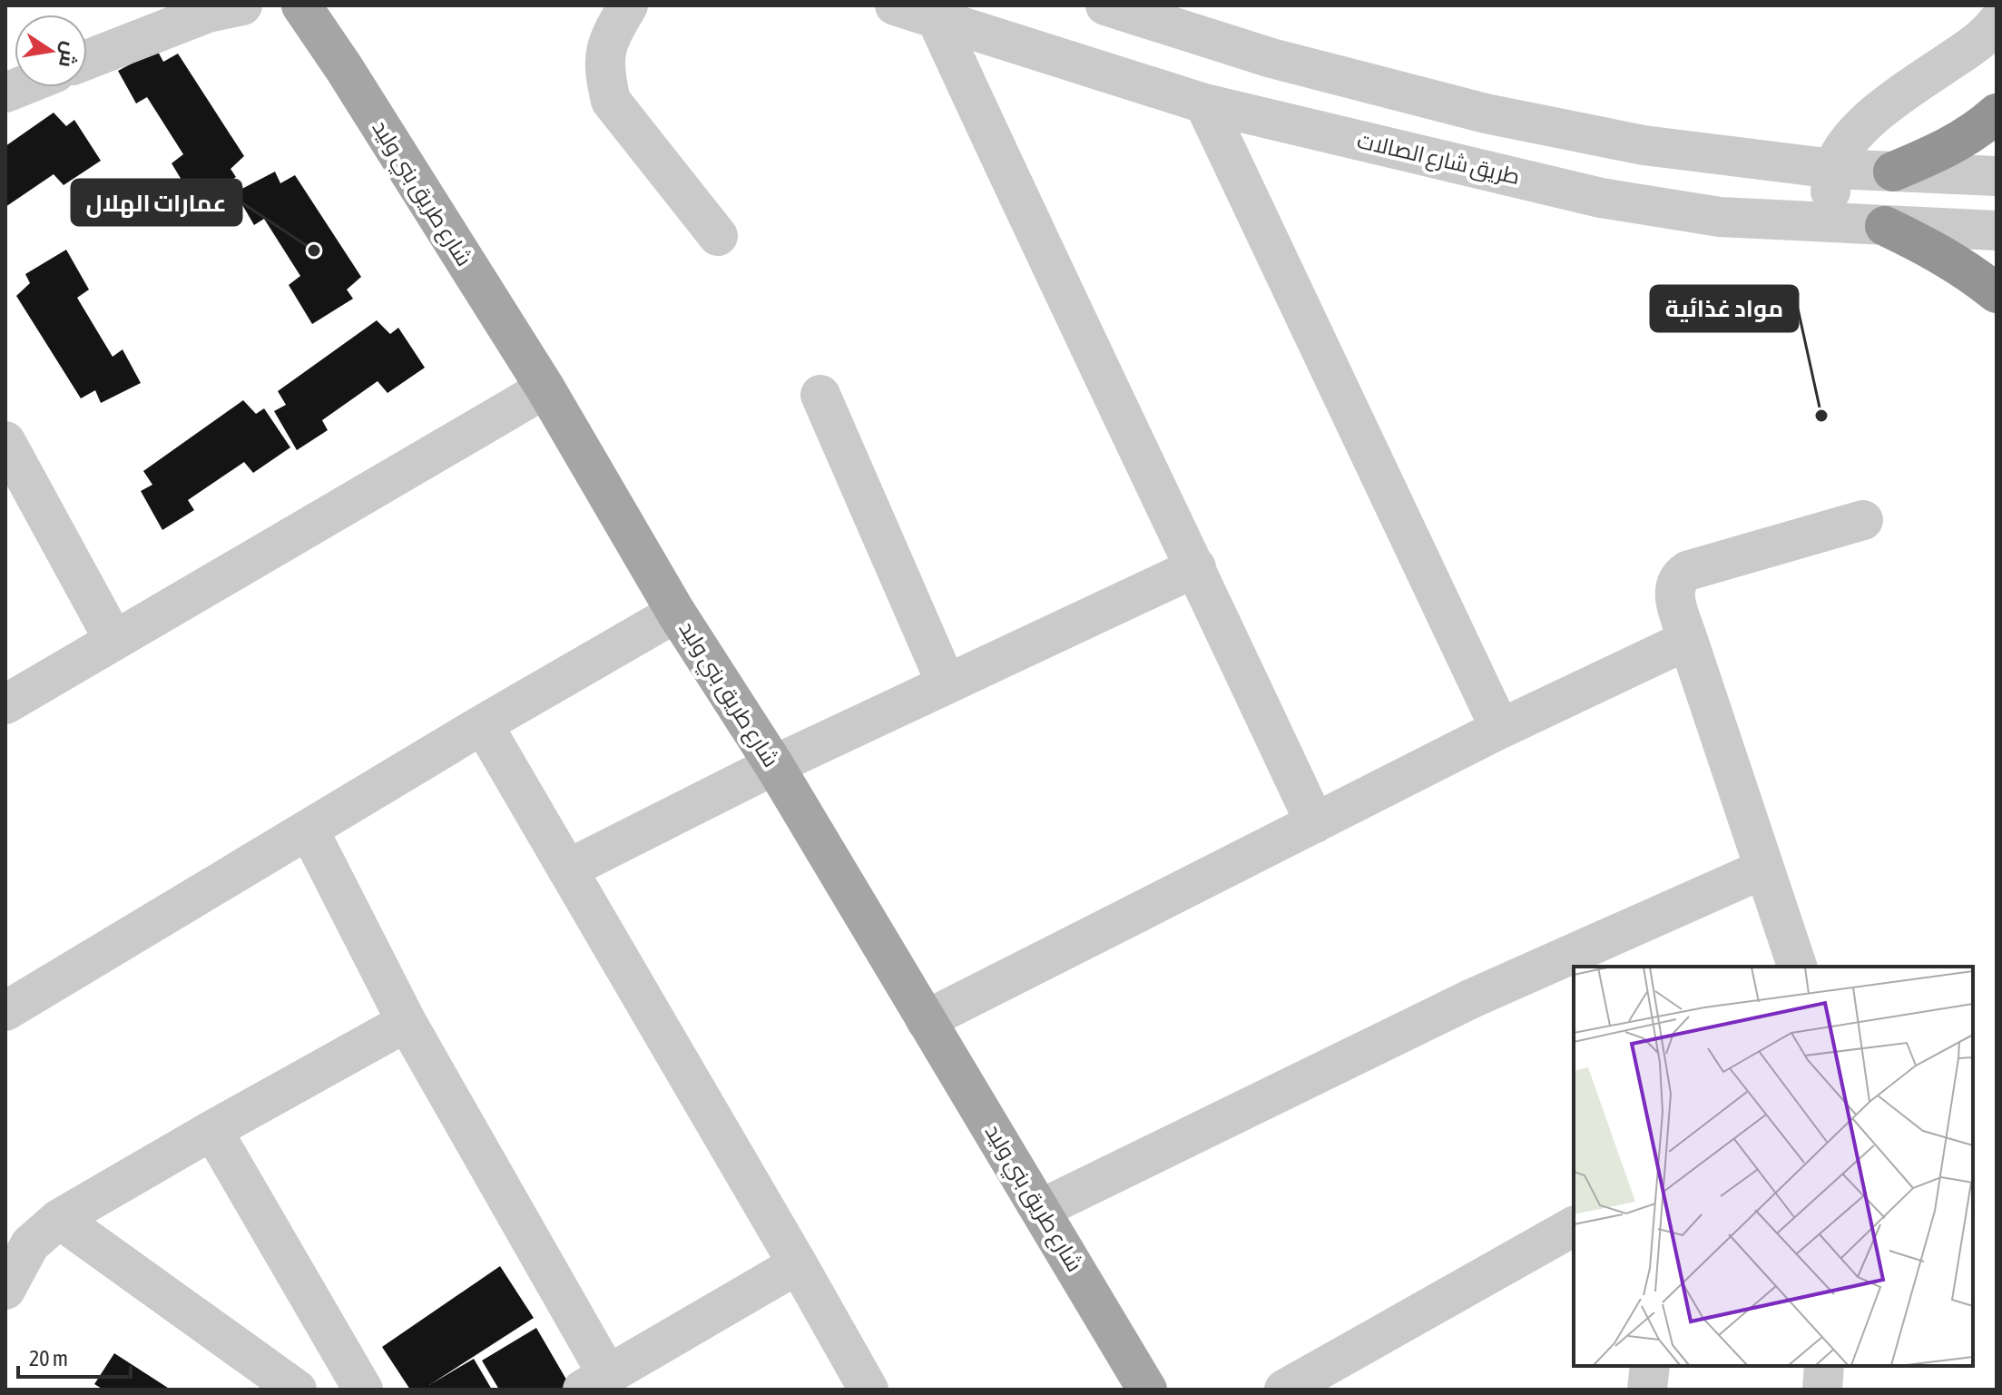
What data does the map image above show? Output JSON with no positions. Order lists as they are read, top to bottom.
{
  "streets": {
    "main road": ["شارع طريق بني وليد"],
    "street": ["طريق شارع الصالات"]
  },
  "places": ["عمارات الهلال", "مواد غذائية"],
  "scale_bar": "20 m",
  "north": "right"
}
